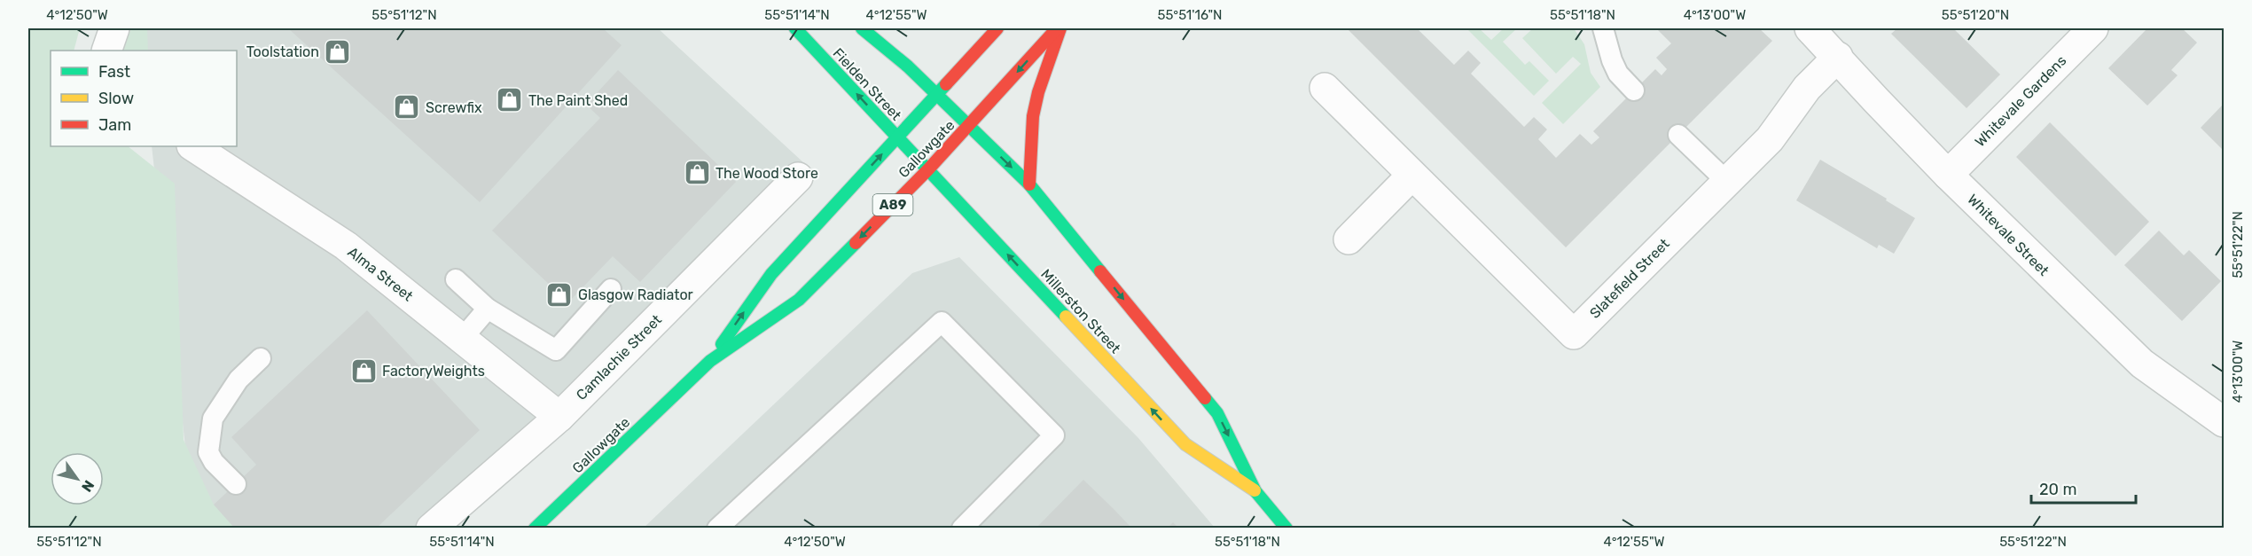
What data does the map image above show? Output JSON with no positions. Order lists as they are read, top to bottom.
{
  "streets": {
    "main road": [
      "Fielden Street",
      "Gallowgate",
      "A89",
      "Millerston Street"
    ],
    "street": [
      "Whitevale Gardens",
      "Whitevale Street",
      "Alma Street",
      "Slatefield Street",
      "Camlachie Street"
    ]
  },
  "crossings": [
    ["Fielden Street", "Gallowgate"],
    ["Fielden Street", "Millerston Street"],
    ["Whitevale Gardens", "Whitevale Street"],
    ["Gallowgate", "Millerston Street"],
    ["Whitevale Street", "Slatefield Street"],
    ["Alma Street", "Camlachie Street"]
  ],
  "places": {
    "shop": [
      "Toolstation",
      "The Paint Shed",
      "Screwfix",
      "The Wood Store",
      "Glasgow Radiator",
      "FactoryWeights"
    ]
  },
  "legend": ["Fast", "Slow", "Jam"],
  "scale_bar": "20 m",
  "north": "bottom right",
  "coordinates": [
    "4°12'50\"W",
    "55°51'12\"N",
    "55°51'14\"N",
    "4°12'55\"W",
    "55°51'16\"N",
    "55°51'18\"N",
    "4°13'00\"W",
    "55°51'20\"N",
    "55°51'22\"N"
  ]
}
